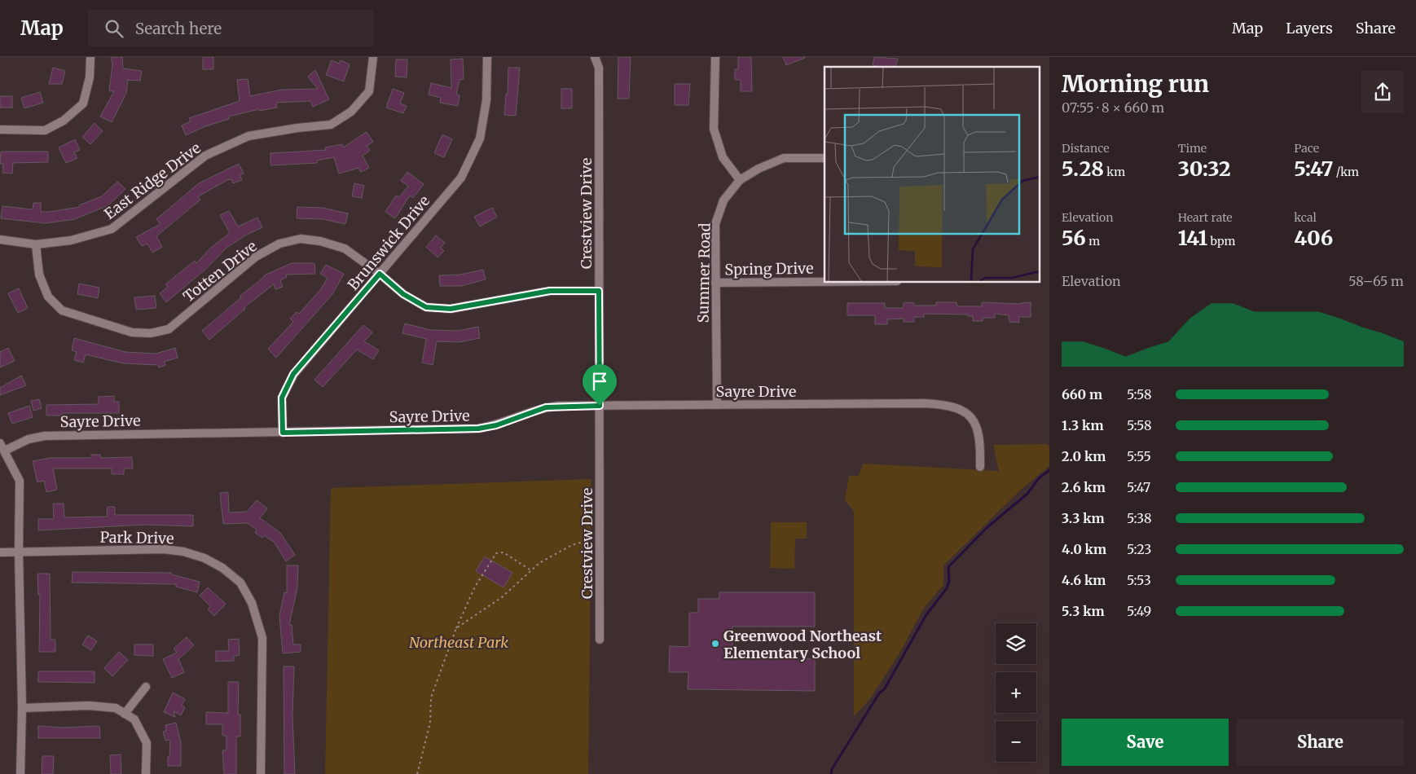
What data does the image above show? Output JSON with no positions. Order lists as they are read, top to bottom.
{
  "streets": {
    "street": [
      "East Ridge Drive",
      "Crestview Drive",
      "Brunswick Drive",
      "Spring Drive",
      "Totten Drive",
      "Summer Road",
      "Sayre Drive",
      "Park Drive"
    ]
  },
  "crossings": [
    ["East Ridge Drive", "Totten Drive"],
    ["Crestview Drive", "Totten Drive"],
    ["Crestview Drive", "Sayre Drive"],
    ["Brunswick Drive", "Totten Drive"],
    ["Brunswick Drive", "Sayre Drive"],
    ["Spring Drive", "Summer Road"],
    ["Summer Road", "Sayre Drive"]
  ],
  "parks": ["Northeast Park"],
  "places": ["Greenwood Northeast Elementary School"],
  "page": {
    "header": "Map",
    "search": "Search here",
    "nav": ["Map", "Layers", "Share"],
    "heading": ["Morning run", "07:55 · 8 × 660 m"],
    "stats": [
      ["Distance", "5.28 km"],
      ["Time", "30:32"],
      ["Pace", "5:47 /km"],
      ["Elevation", "56 m"],
      ["Heart rate", "141 bpm"],
      ["kcal", "406"]
    ],
    "chart": ["Elevation", "58–65 m"],
    "list": [
      {
        "name": "660 m",
        "note": "5:58"
      },
      {
        "name": "1.3 km",
        "note": "5:58"
      },
      {
        "name": "2.0 km",
        "note": "5:55"
      },
      {
        "name": "2.6 km",
        "note": "5:47"
      },
      {
        "name": "3.3 km",
        "note": "5:38"
      },
      {
        "name": "4.0 km",
        "note": "5:23"
      },
      {
        "name": "4.6 km",
        "note": "5:53"
      },
      {
        "name": "5.3 km",
        "note": "5:49"
      }
    ],
    "map_buttons": ["+", "−"],
    "buttons": ["Save", "Share"]
  }
}
